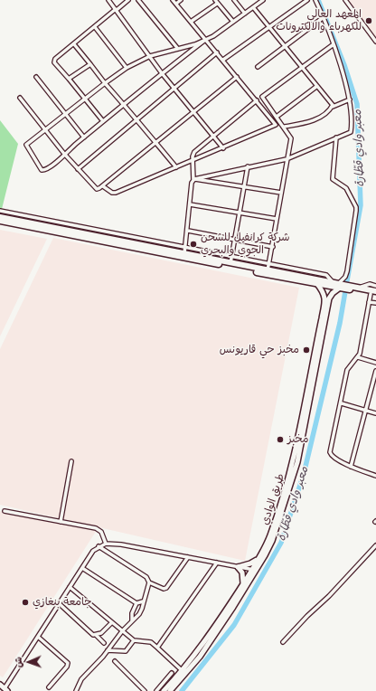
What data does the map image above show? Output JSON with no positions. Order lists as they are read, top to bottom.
{
  "streets": {
    "main road": ["طريق الوادي"]
  },
  "water": ["معبر وادي قطّارة"],
  "places": [
    "المعهد العالي للكهرباء والالكترونات",
    "شركة كرانفيل للشحن الجوي والبحري",
    "مخبز حي قاريونس",
    "مخبز",
    "جامعة بنغازي"
  ],
  "north": "left"
}
